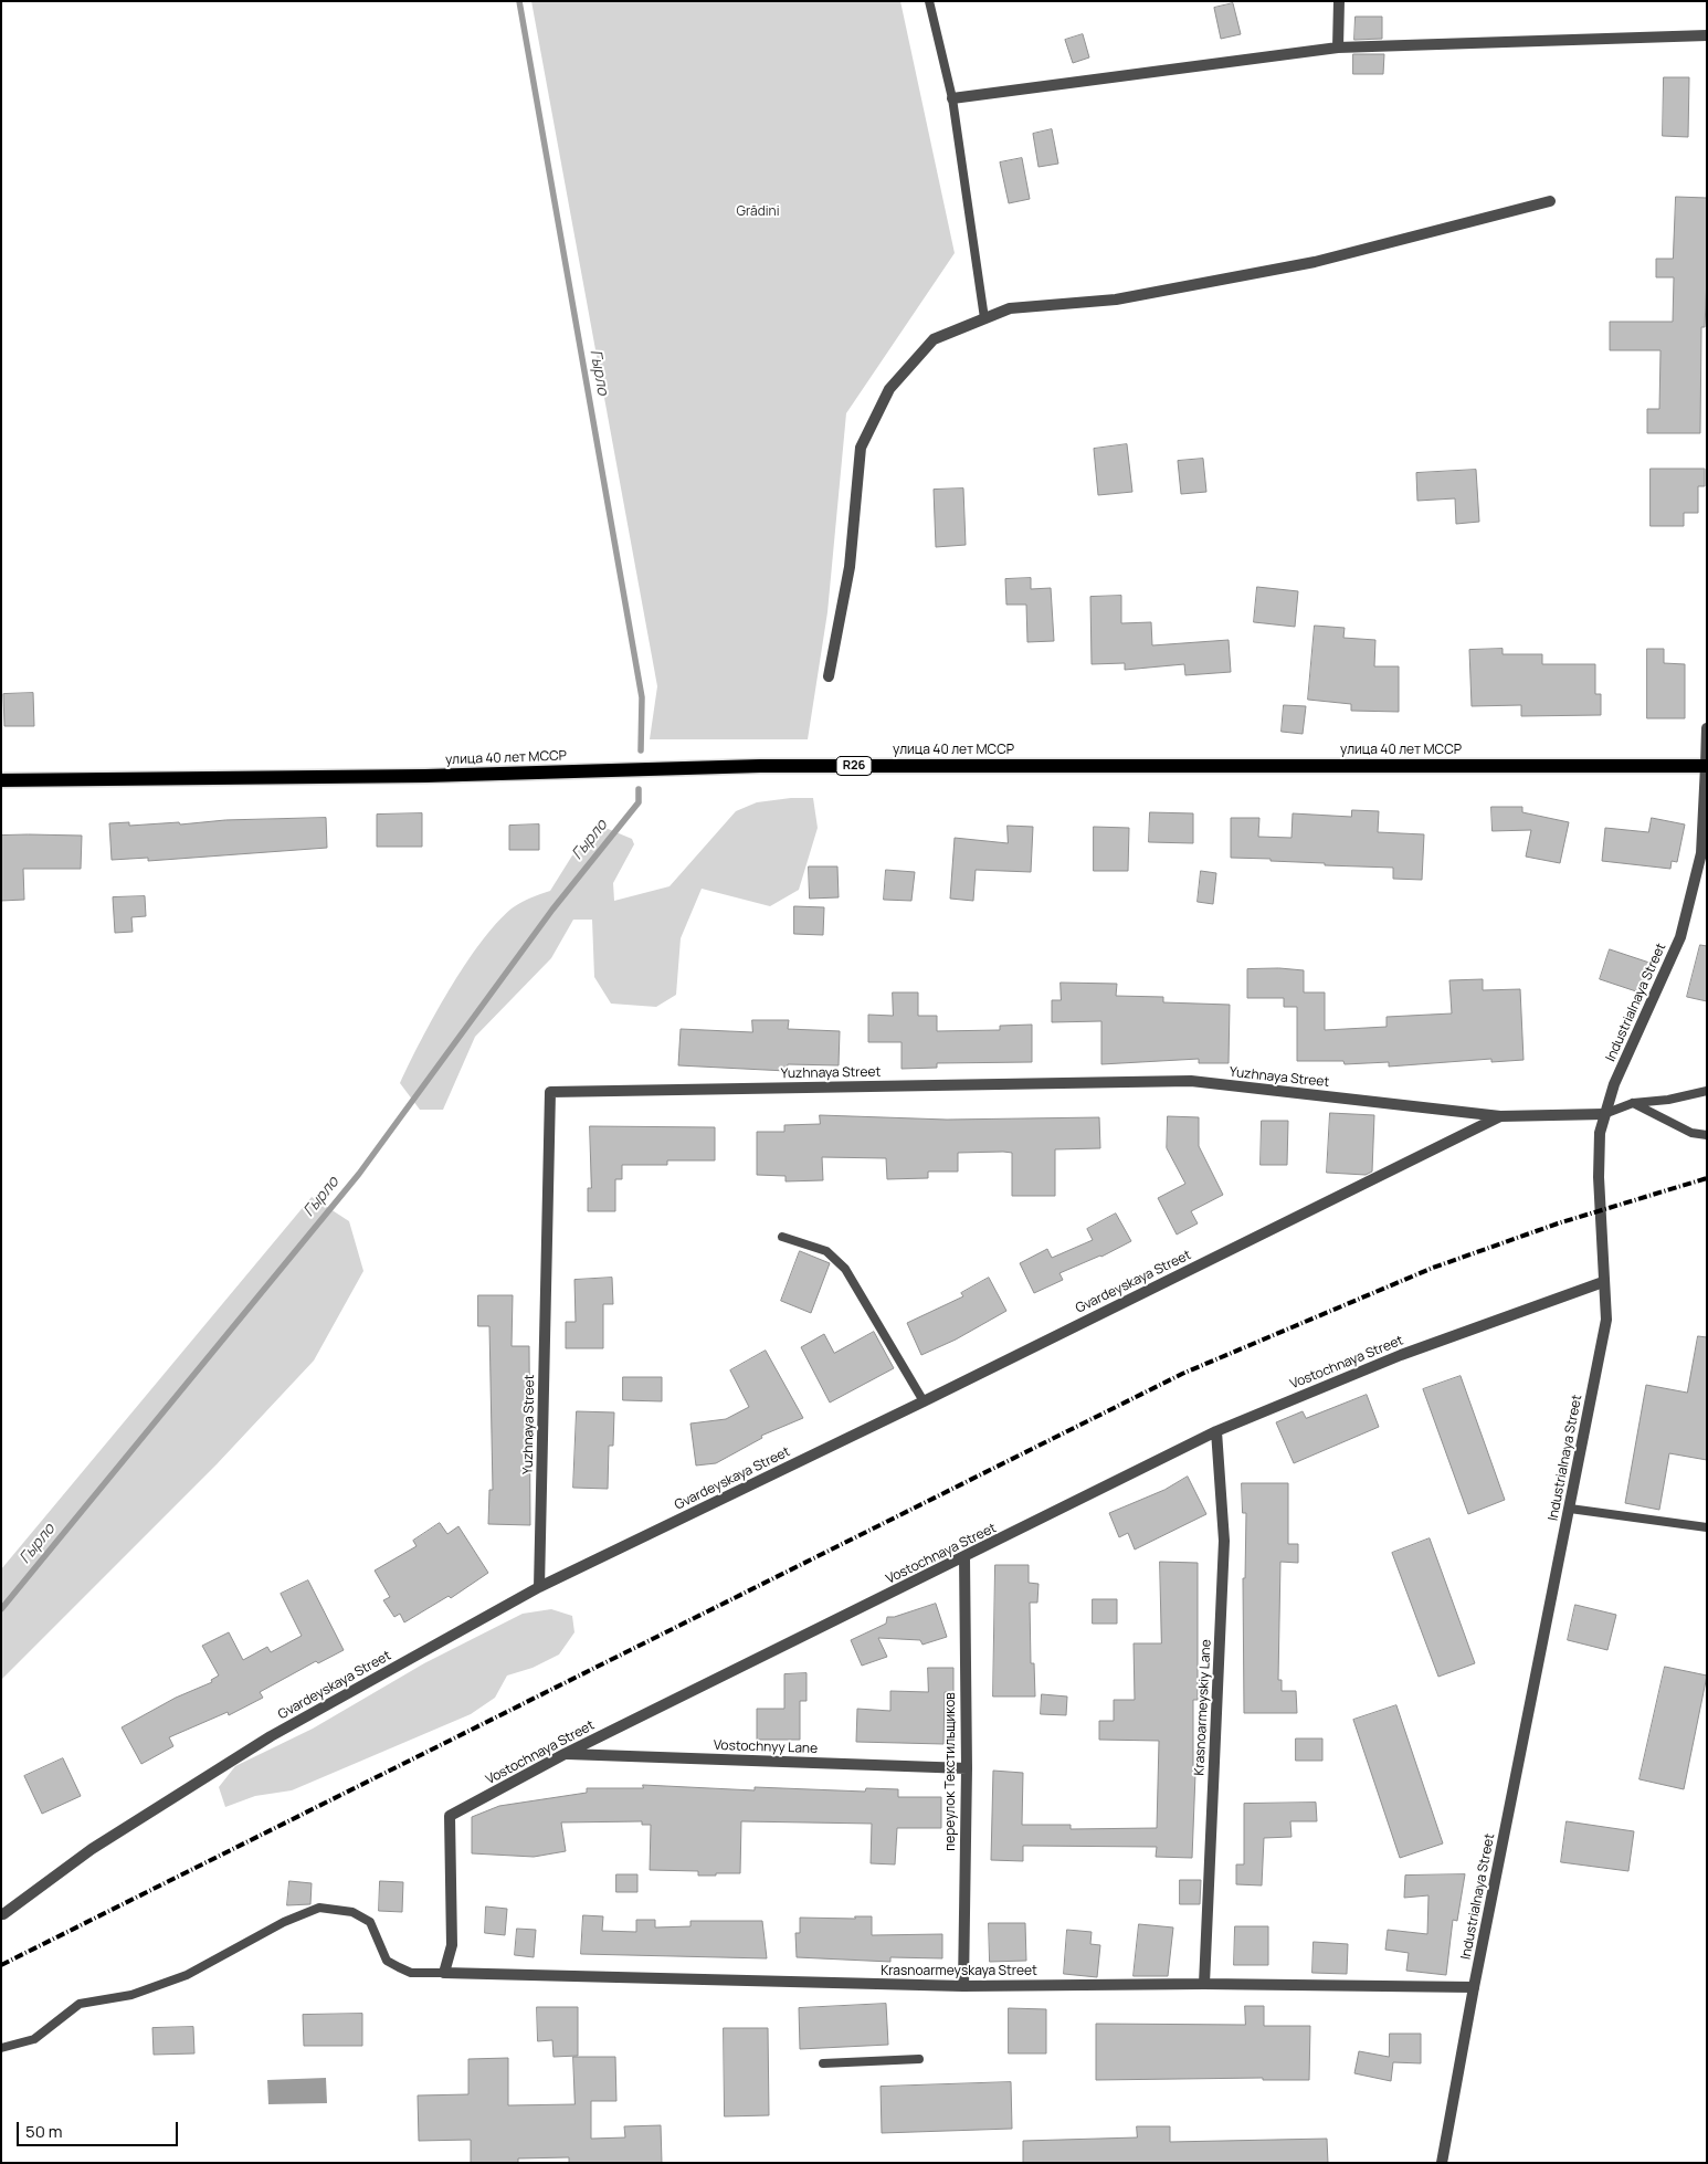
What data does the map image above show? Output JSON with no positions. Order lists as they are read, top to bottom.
{
  "streets": {
    "main road": ["улица 40 лет МССР", "R26"],
    "street": [
      "Industrialnaya Street",
      "Yuzhnaya Street",
      "Gvardeyskaya Street",
      "Vostochnaya Street",
      "Krasnoarmeyskiy Lane",
      "Vostochnyy Lane",
      "переулок Текстильщиков",
      "Krasnoarmeyskaya Street"
    ]
  },
  "crossings": [
    ["улица 40 лет МССР", "Industrialnaya Street"],
    ["Industrialnaya Street", "Yuzhnaya Street"],
    ["Industrialnaya Street", "Vostochnaya Street"],
    ["Industrialnaya Street", "Krasnoarmeyskaya Street"],
    ["Yuzhnaya Street", "Gvardeyskaya Street"],
    ["Vostochnaya Street", "Krasnoarmeyskiy Lane"],
    ["Vostochnaya Street", "Vostochnyy Lane"],
    ["Vostochnaya Street", "переулок Текстильщиков"],
    ["Vostochnaya Street", "Krasnoarmeyskaya Street"],
    ["Krasnoarmeyskiy Lane", "Krasnoarmeyskaya Street"],
    ["Vostochnyy Lane", "переулок Текстильщиков"],
    ["переулок Текстильщиков", "Krasnoarmeyskaya Street"]
  ],
  "water": ["Гырло"],
  "parks": ["Grădini"],
  "scale_bar": "50 m"
}
